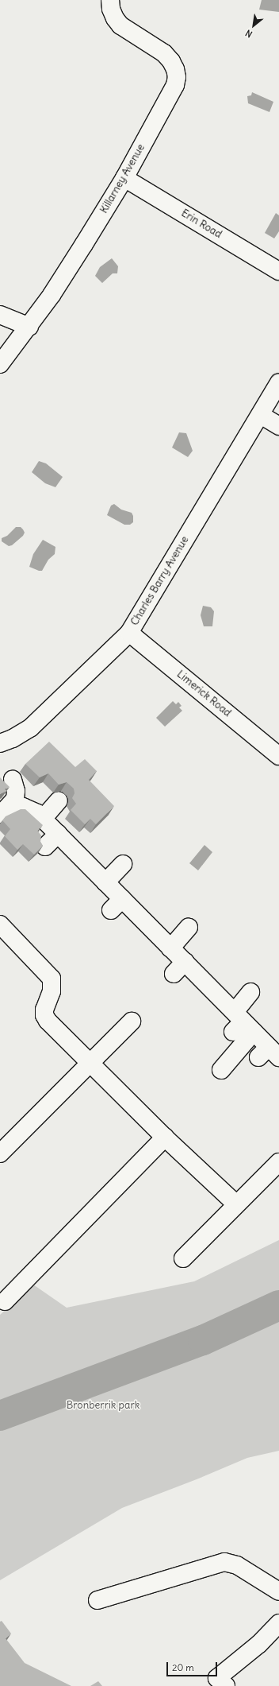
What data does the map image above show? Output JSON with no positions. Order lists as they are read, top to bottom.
{
  "streets": {
    "street": [
      "Killarney Avenue",
      "Erin Road",
      "Charles Barry Avenue",
      "Limerick Road"
    ]
  },
  "crossings": [
    ["Killarney Avenue", "Erin Road"],
    ["Charles Barry Avenue", "Limerick Road"]
  ],
  "parks": ["Bronberrik park"],
  "scale_bar": "20 m",
  "north": "bottom left"
}
